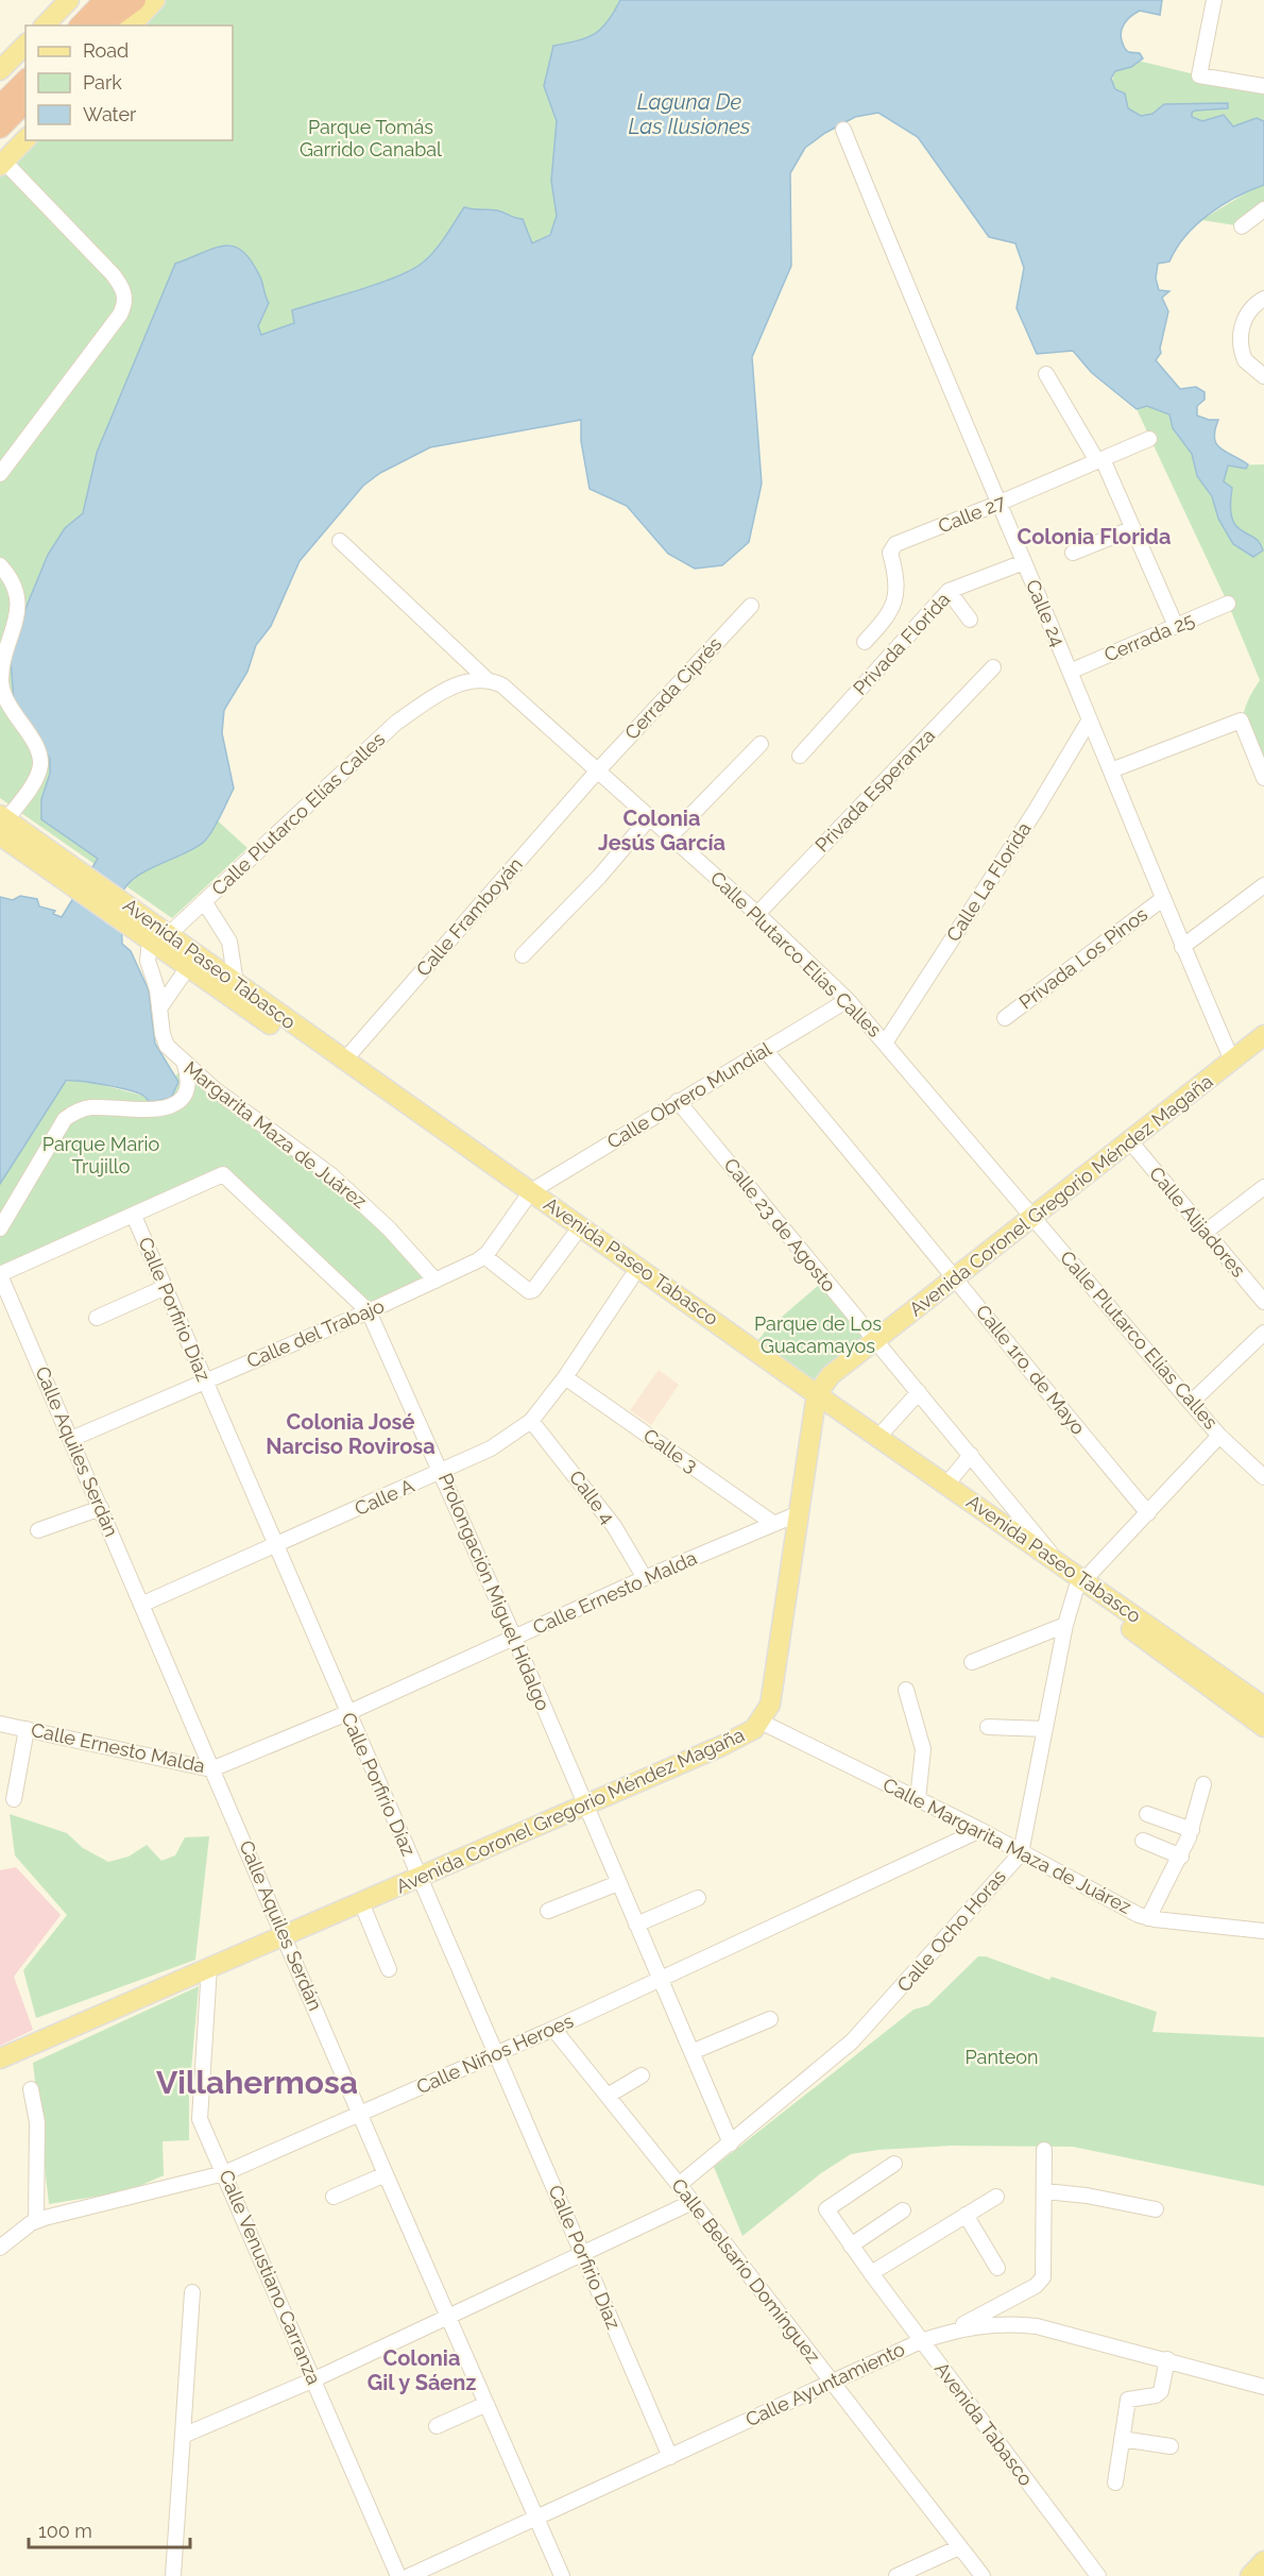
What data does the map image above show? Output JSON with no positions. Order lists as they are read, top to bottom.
{
  "streets": {
    "main road": ["Avenida Paseo Tabasco", "Avenida Coronel Gregorio Méndez Magaña"],
    "street": [
      "Calle 27",
      "Calle 24",
      "Cerrada 25",
      "Privada Florida",
      "Cerrada Ciprés",
      "Privada Esperanza",
      "Calle Plutarco Elías Calles",
      "Calle La Florida",
      "Calle Framboyán",
      "Privada Los Pinos",
      "Calle Obrero Mundial",
      "Margarita Maza de Juárez",
      "Calle Alijadores",
      "Calle 23 de Agosto",
      "Calle Porfirio Díaz",
      "Calle del Trabajo",
      "Calle 1ro. de Mayo",
      "Calle 3",
      "Calle Aquiles Serdán",
      "Calle A",
      "Calle 4",
      "Prolongación Miguel Hidalgo",
      "Calle Ernesto Malda",
      "Calle Margarita Maza de Juárez",
      "Calle Ocho Horas",
      "Calle Niños Heroes",
      "Calle Belsario Domínguez",
      "Calle Venustiano Carranza",
      "Calle Ayuntamiento",
      "Avenida Tabasco"
    ]
  },
  "crossings": [
    ["Calle 27", "Calle 24"],
    ["Calle 24", "Cerrada 25"],
    ["Calle 24", "Privada Florida"],
    ["Calle 24", "Calle La Florida"],
    ["Calle 24", "Privada Los Pinos"],
    ["Calle 24", "Avenida Coronel Gregorio Méndez Magaña"],
    ["Cerrada Ciprés", "Calle Plutarco Elías Calles"],
    ["Cerrada Ciprés", "Calle Framboyán"],
    ["Privada Esperanza", "Calle Plutarco Elías Calles"],
    ["Calle Plutarco Elías Calles", "Calle La Florida"],
    ["Calle Plutarco Elías Calles", "Calle Framboyán"],
    ["Calle Plutarco Elías Calles", "Avenida Paseo Tabasco"],
    ["Calle Plutarco Elías Calles", "Calle Obrero Mundial"],
    ["Calle Plutarco Elías Calles", "Margarita Maza de Juárez"],
    ["Calle Plutarco Elías Calles", "Avenida Coronel Gregorio Méndez Magaña"],
    ["Calle Plutarco Elías Calles", "Calle Ocho Horas"],
    ["Calle Framboyán", "Avenida Paseo Tabasco"],
    ["Avenida Paseo Tabasco", "Calle Obrero Mundial"],
    ["Avenida Paseo Tabasco", "Margarita Maza de Juárez"],
    ["Avenida Paseo Tabasco", "Avenida Coronel Gregorio Méndez Magaña"],
    ["Avenida Paseo Tabasco", "Calle 23 de Agosto"],
    ["Avenida Paseo Tabasco", "Calle del Trabajo"],
    ["Avenida Paseo Tabasco", "Calle A"],
    ["Avenida Paseo Tabasco", "Calle Ocho Horas"],
    ["Calle Obrero Mundial", "Calle 23 de Agosto"],
    ["Calle Obrero Mundial", "Calle del Trabajo"],
    ["Calle Obrero Mundial", "Calle 1ro. de Mayo"],
    ["Margarita Maza de Juárez", "Calle del Trabajo"],
    ["Avenida Coronel Gregorio Méndez Magaña", "Calle Alijadores"],
    ["Avenida Coronel Gregorio Méndez Magaña", "Calle 23 de Agosto"],
    ["Avenida Coronel Gregorio Méndez Magaña", "Calle Porfirio Díaz"],
    ["Avenida Coronel Gregorio Méndez Magaña", "Calle 1ro. de Mayo"],
    ["Avenida Coronel Gregorio Méndez Magaña", "Calle Aquiles Serdán"],
    ["Avenida Coronel Gregorio Méndez Magaña", "Prolongación Miguel Hidalgo"],
    ["Avenida Coronel Gregorio Méndez Magaña", "Calle Ernesto Malda"],
    ["Avenida Coronel Gregorio Méndez Magaña", "Calle Margarita Maza de Juárez"],
    ["Avenida Coronel Gregorio Méndez Magaña", "Calle Venustiano Carranza"],
    ["Calle Porfirio Díaz", "Calle del Trabajo"],
    ["Calle Porfirio Díaz", "Calle A"],
    ["Calle Porfirio Díaz", "Prolongación Miguel Hidalgo"],
    ["Calle Porfirio Díaz", "Calle Ernesto Malda"],
    ["Calle Porfirio Díaz", "Calle Niños Heroes"],
    ["Calle Porfirio Díaz", "Calle Ayuntamiento"],
    ["Calle del Trabajo", "Calle Aquiles Serdán"],
    ["Calle del Trabajo", "Prolongación Miguel Hidalgo"],
    ["Calle 1ro. de Mayo", "Calle Ocho Horas"],
    ["Calle 3", "Calle A"],
    ["Calle 3", "Calle Ernesto Malda"],
    ["Calle Aquiles Serdán", "Calle A"],
    ["Calle Aquiles Serdán", "Prolongación Miguel Hidalgo"],
    ["Calle Aquiles Serdán", "Calle Ernesto Malda"],
    ["Calle Aquiles Serdán", "Calle Niños Heroes"],
    ["Calle Aquiles Serdán", "Calle Ayuntamiento"],
    ["Calle A", "Calle 4"],
    ["Calle A", "Prolongación Miguel Hidalgo"],
    ["Calle 4", "Calle Ernesto Malda"],
    ["Prolongación Miguel Hidalgo", "Calle Ernesto Malda"],
    ["Prolongación Miguel Hidalgo", "Calle Ocho Horas"],
    ["Prolongación Miguel Hidalgo", "Calle Niños Heroes"],
    ["Calle Margarita Maza de Juárez", "Calle Ocho Horas"],
    ["Calle Margarita Maza de Juárez", "Calle Niños Heroes"],
    ["Calle Ocho Horas", "Calle Belsario Domínguez"],
    ["Calle Niños Heroes", "Calle Belsario Domínguez"],
    ["Calle Niños Heroes", "Calle Venustiano Carranza"],
    ["Calle Belsario Domínguez", "Calle Ayuntamiento"],
    ["Calle Ayuntamiento", "Avenida Tabasco"]
  ],
  "districts": [
    "Colonia Florida",
    "Colonia Jesús García",
    "Colonia José Narciso Rovirosa",
    "Villahermosa",
    "Colonia Gil y Sáenz"
  ],
  "water": ["Laguna De Las Ilusiones"],
  "parks": [
    "Parque Tomás Garrido Canabal",
    "Parque Mario Trujillo",
    "Parque de Los Guacamayos",
    "Panteon"
  ],
  "legend": ["Road", "Park", "Water"],
  "scale_bar": "100 m"
}
